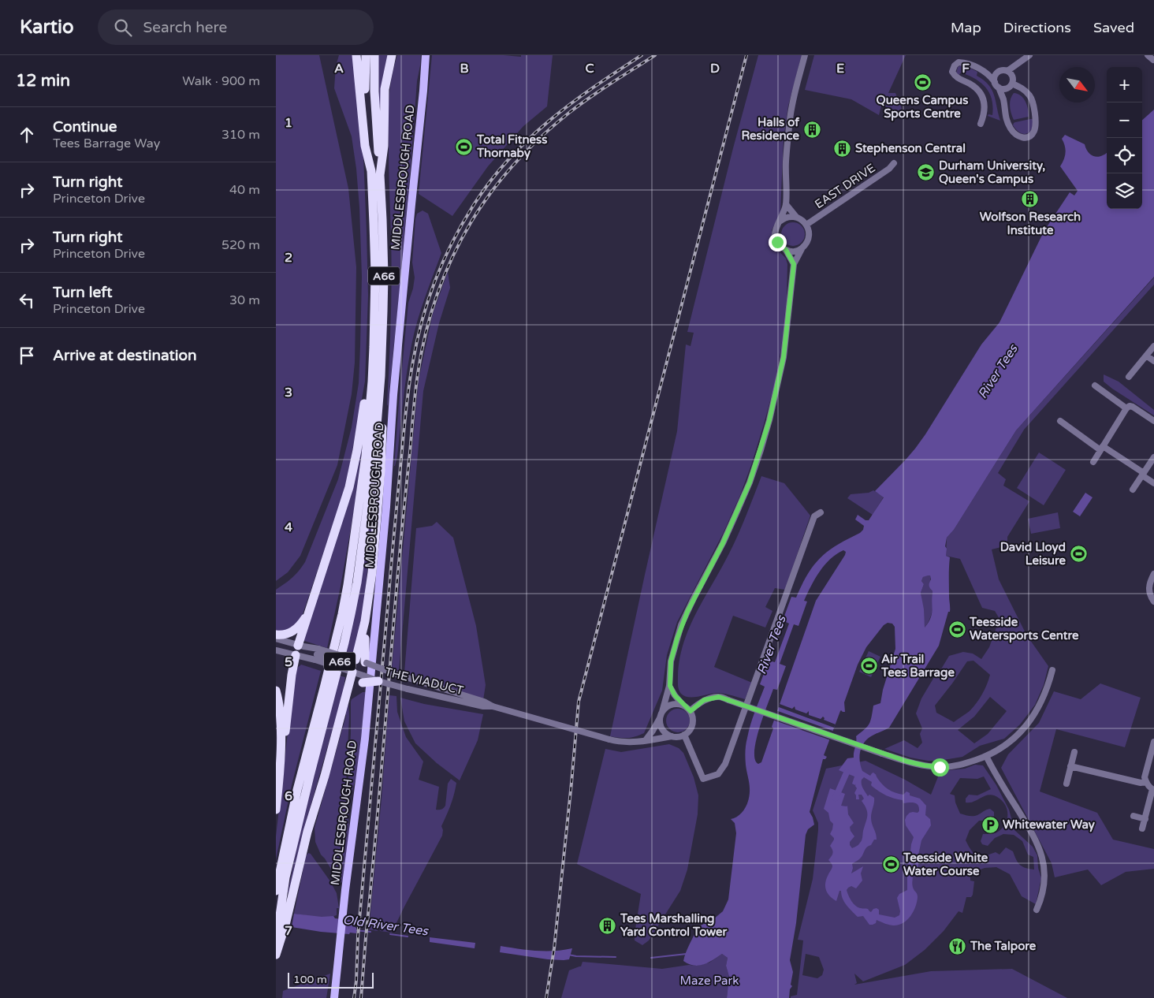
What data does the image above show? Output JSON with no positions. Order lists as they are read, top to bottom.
{
  "streets": {
    "highway": ["A66"],
    "main road": ["MIDDLESBROUGH ROAD"],
    "street": ["EAST DRIVE", "THE VIADUCT"]
  },
  "crossings": [
    ["A66", "THE VIADUCT"]
  ],
  "water": ["River Tees", "Old River Tees"],
  "parks": ["Maze Park"],
  "places": {
    "sports": [
      "Queens Campus Sports Centre",
      "Total Fitness Thornaby",
      "David Lloyd Leisure",
      "Teesside Watersports Centre",
      "Air Trail Tees Barrage",
      "Teesside White Water Course"
    ],
    "building": [
      "Halls of Residence",
      "Stephenson Central",
      "Wolfson Research Institute",
      "Tees Marshalling Yard Control Tower"
    ],
    "school or university": ["Durham University, Queen's Campus"],
    "parking": ["Whitewater Way"],
    "restaurant": ["The Talpore"]
  },
  "scale_bar": "100 m",
  "north": "bottom right",
  "page": {
    "header": "Kartio",
    "search": "Search here",
    "nav": ["Map", "Directions", "Saved"],
    "heading": ["12 min", "Walk · 900 m"],
    "map_buttons": ["+", "−"],
    "list": [
      ["Continue", "Tees Barrage Way", "310 m"],
      ["Turn right", "Princeton Drive", "40 m"],
      ["Turn right", "Princeton Drive", "520 m"],
      ["Turn left", "Princeton Drive", "30 m"],
      "Arrive at destination"
    ],
    "scale": "100 m"
  },
  "grid": {
    "columns": [
      "A",
      "B",
      "C",
      "D",
      "E",
      "F"
    ],
    "rows": [
      "1",
      "2",
      "3",
      "4",
      "5",
      "6",
      "7"
    ]
  }
}
